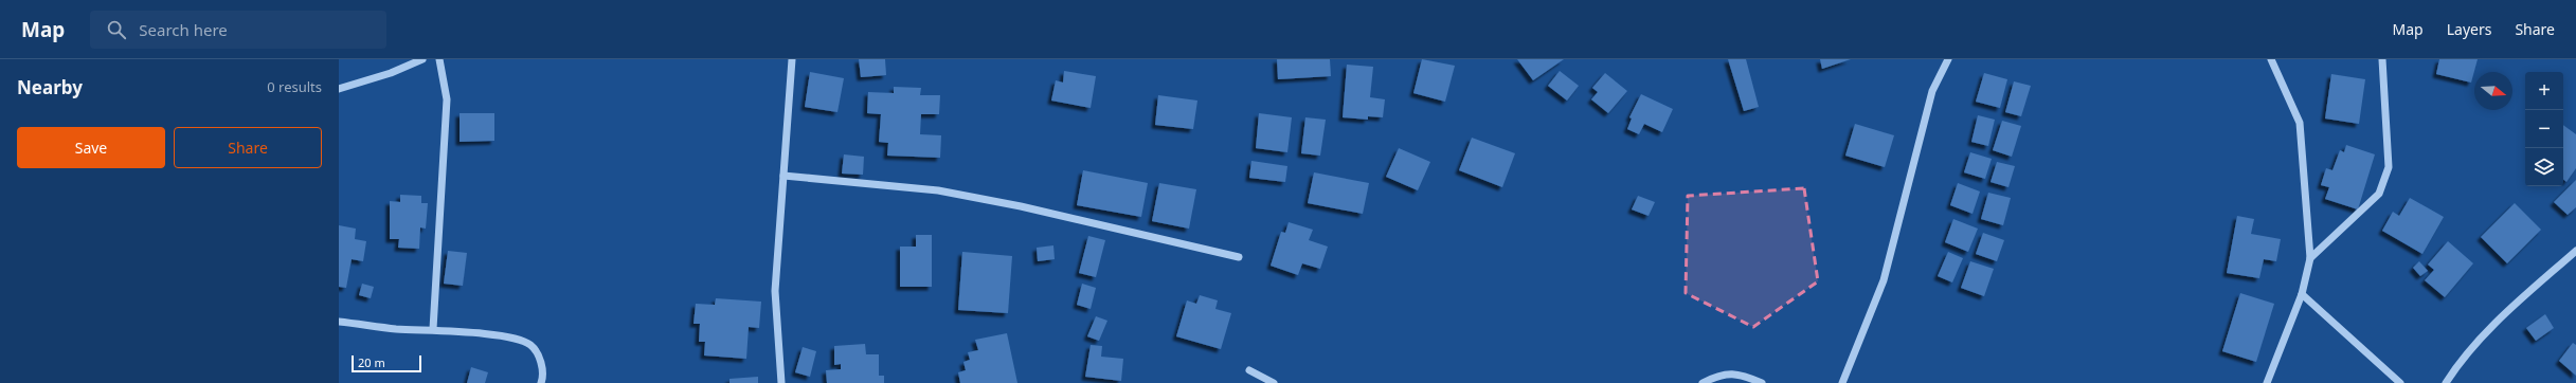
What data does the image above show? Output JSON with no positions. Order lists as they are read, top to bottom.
{
  "scale_bar": "20 m",
  "north": "right",
  "page": {
    "header": "Map",
    "search": "Search here",
    "nav": ["Map", "Layers", "Share"],
    "heading": ["Nearby", "0 results"],
    "map_buttons": ["+", "−"],
    "buttons": ["Save", "Share"],
    "scale": "20 m"
  }
}
